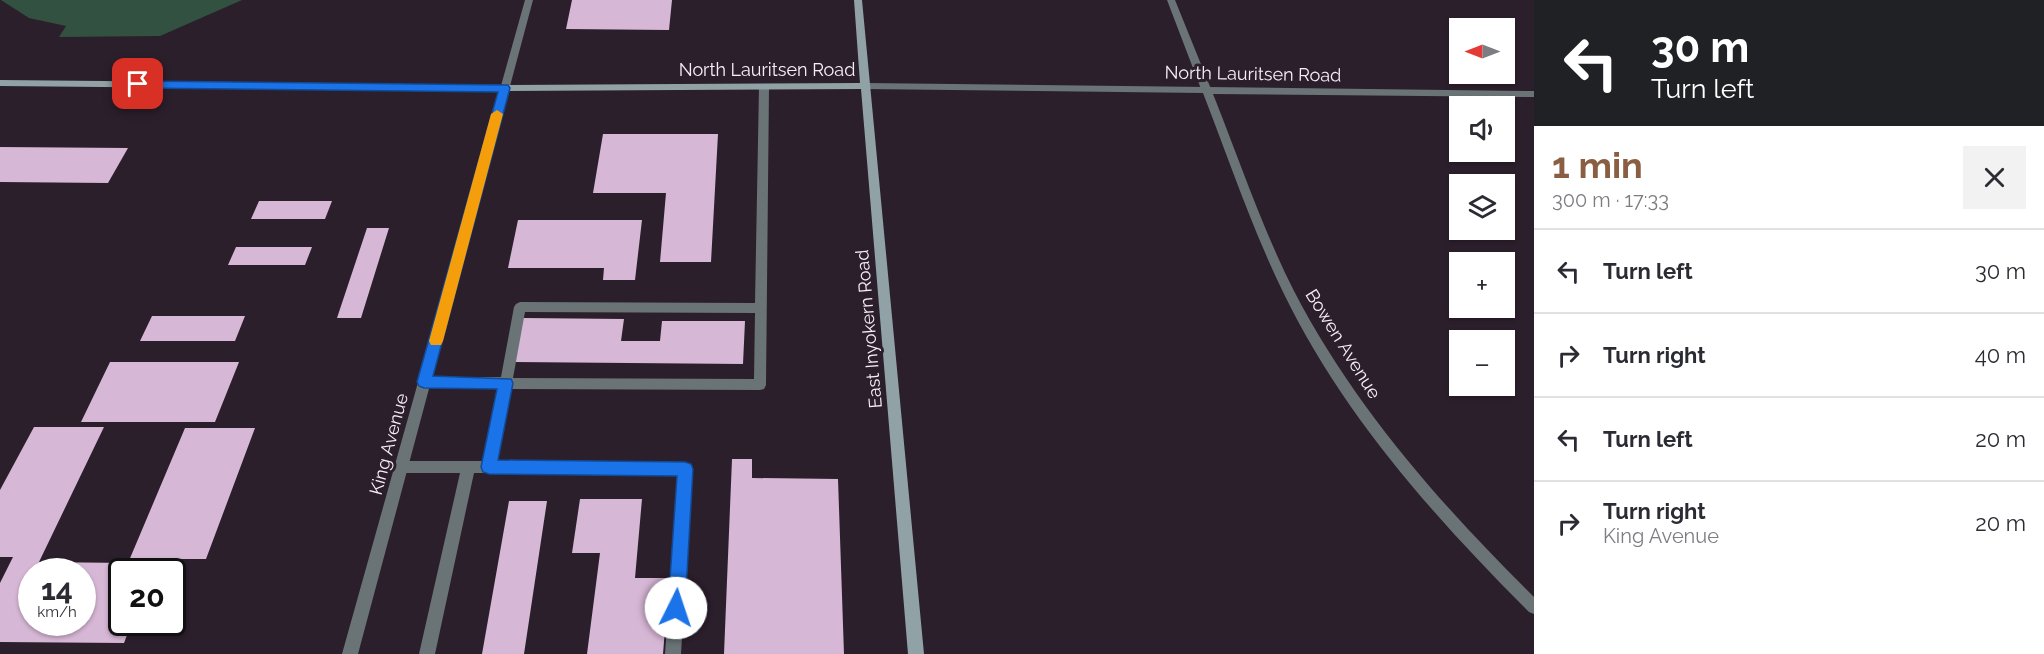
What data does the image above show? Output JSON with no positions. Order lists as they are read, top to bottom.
{
  "streets": {
    "street": [
      "North Lauritsen Road",
      "East Inyokern Road",
      "Bowen Avenue",
      "King Avenue"
    ]
  },
  "crossings": [
    ["North Lauritsen Road", "East Inyokern Road"],
    ["North Lauritsen Road", "Bowen Avenue"],
    ["North Lauritsen Road", "King Avenue"]
  ],
  "north": "left",
  "page": {
    "turn": ["30 m", "Turn left"],
    "map_buttons": ["+", "−"],
    "heading": ["1 min", "300 m · 17:33"],
    "list": [
      {
        "name": "Turn left",
        "value": "30 m"
      },
      {
        "name": "Turn right",
        "value": "40 m"
      },
      {
        "name": "Turn left",
        "value": "20 m"
      },
      {
        "name": "Turn right",
        "note": "King Avenue",
        "value": "20 m"
      }
    ],
    "speed": "14 km/h",
    "limit": "20"
  }
}
